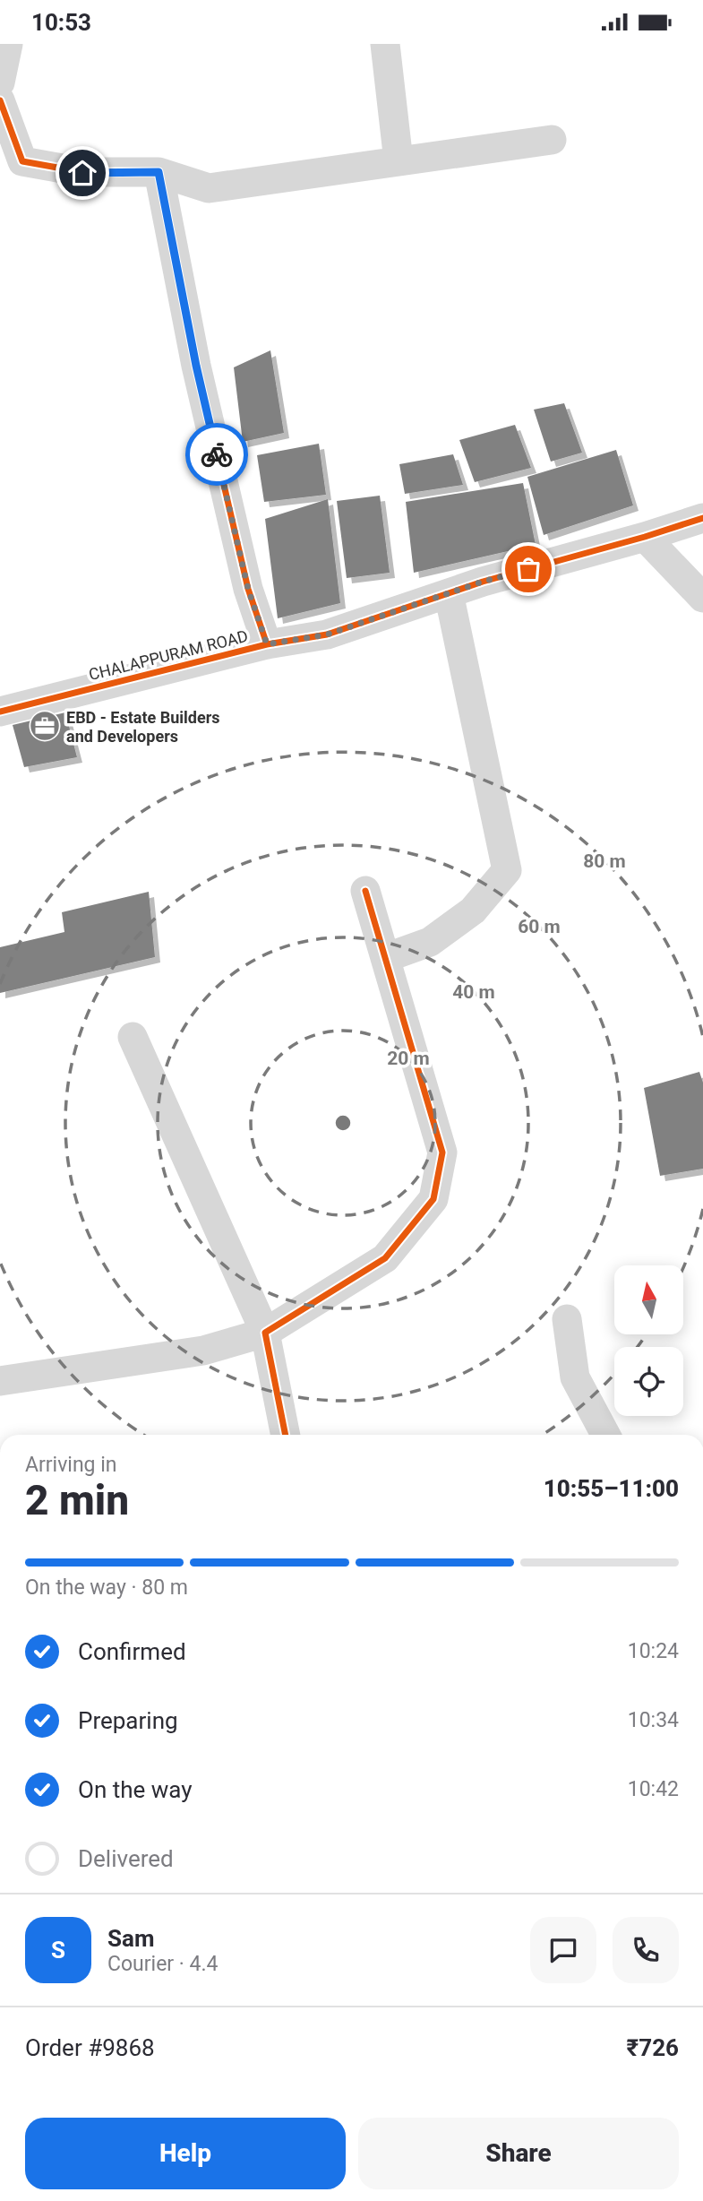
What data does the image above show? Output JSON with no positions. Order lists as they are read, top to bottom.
{
  "streets": {
    "street": ["CHALAPPURAM ROAD"]
  },
  "places": {
    "office": ["EBD - Estate Builders and Developers"]
  },
  "north": "top",
  "page": {
    "status": "10:53",
    "heading": ["2 min", "Arriving in", "10:55–11:00"],
    "panel": [
      "Sam",
      "Courier · 4.4",
      "Order #9868",
      "₹726"
    ],
    "bar": "On the way · 80 m",
    "list": [
      ["Confirmed", "10:24"],
      ["Preparing", "10:34"],
      ["On the way", "10:42"],
      "Delivered"
    ],
    "round": "S",
    "buttons": ["Help", "Share"]
  },
  "rings": [
    "80 m",
    "60 m",
    "40 m",
    "20 m"
  ]
}
